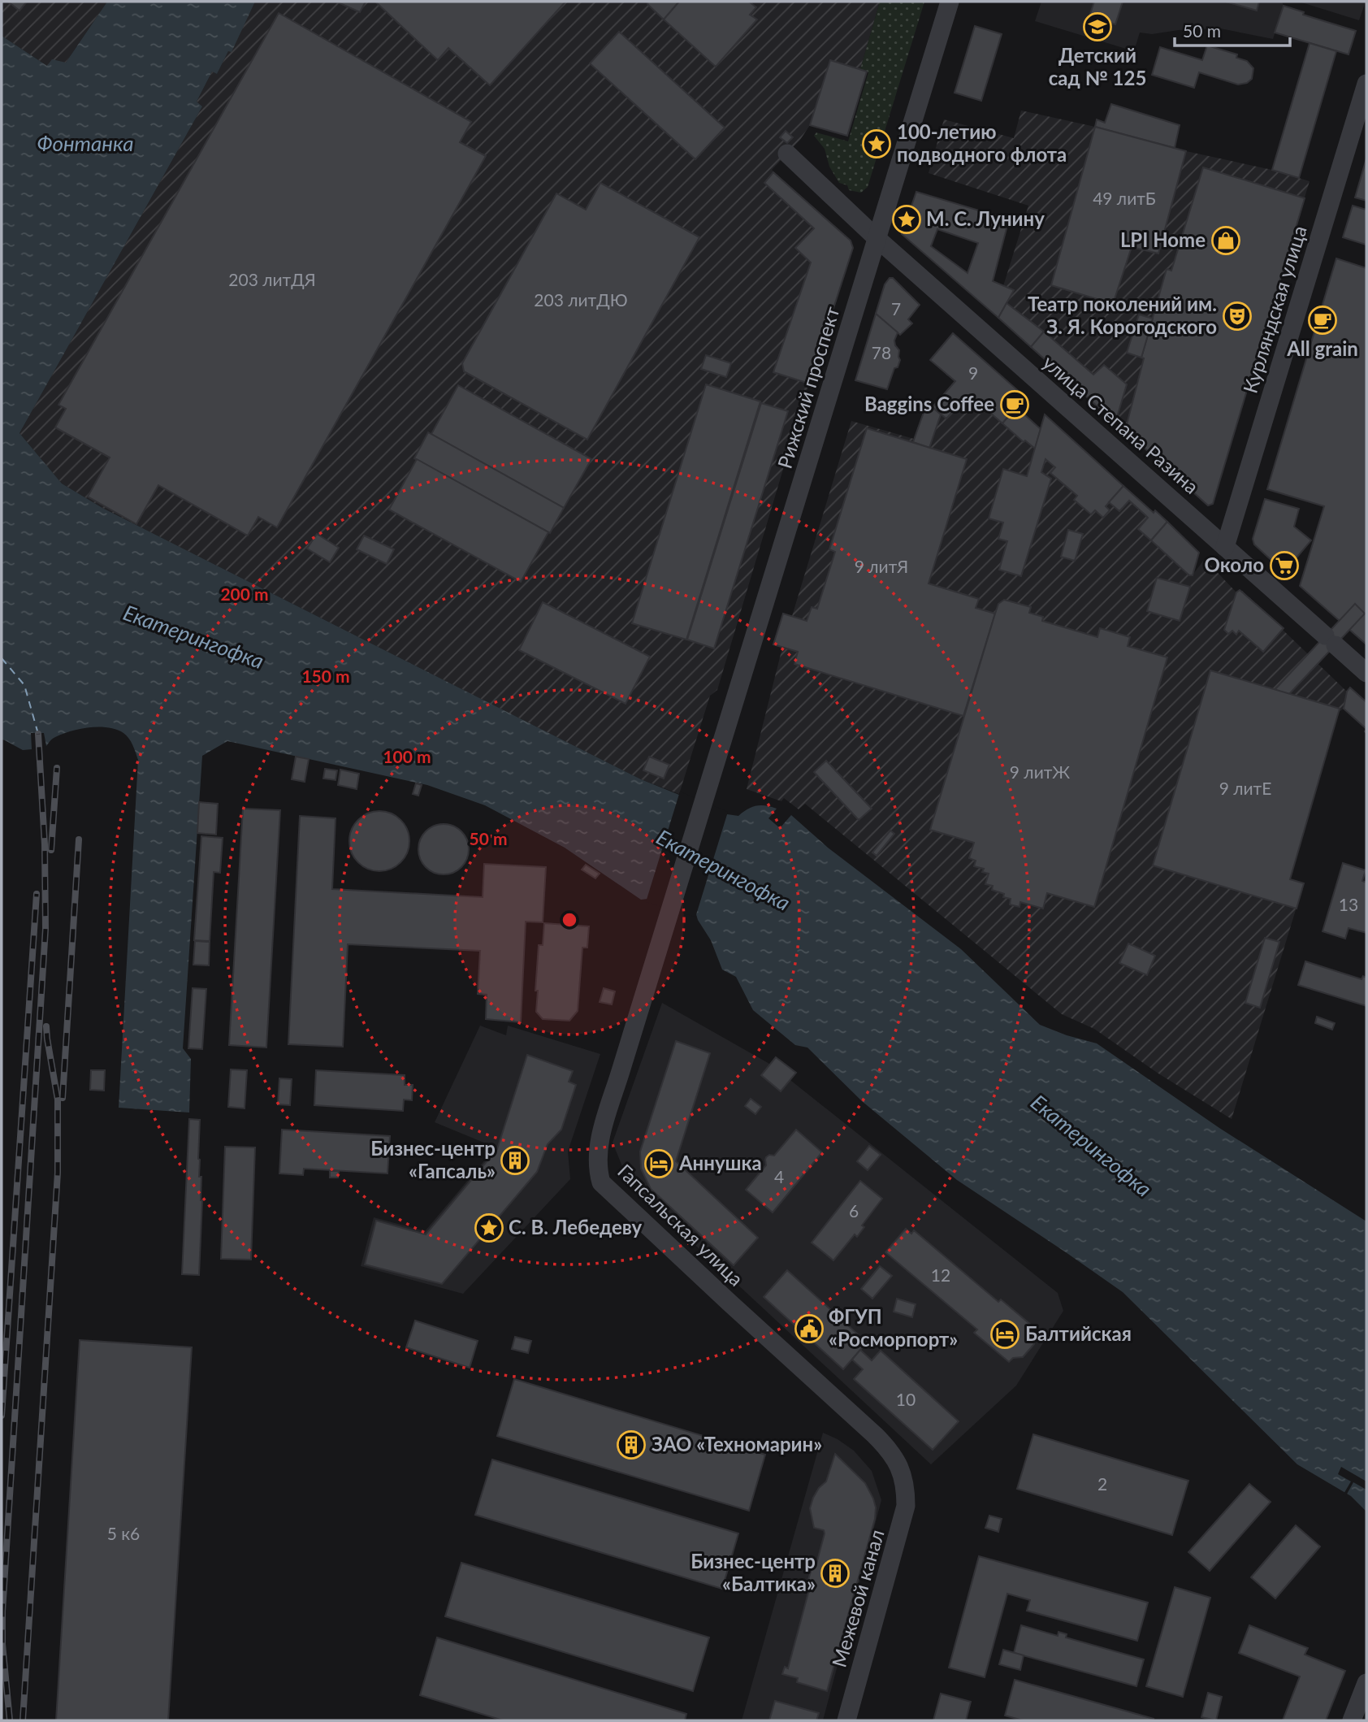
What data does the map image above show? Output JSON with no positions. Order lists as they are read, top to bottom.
{
  "streets": {
    "street": [
      "Курляндская улица",
      "Рижский проспект",
      "улица Степана Разина",
      "Гапсальская улица",
      "Межевой канал"
    ]
  },
  "crossings": [
    ["Курляндская улица", "улица Степана Разина"],
    ["Рижский проспект", "улица Степана Разина"],
    ["Рижский проспект", "Гапсальская улица"],
    ["Гапсальская улица", "Межевой канал"]
  ],
  "water": ["Фонтанка", "Екатерингофка"],
  "places": {
    "school or university": ["Детский сад № 125"],
    "place": ["100-летию подводного флота", "М. С. Лунину", "С. В. Лебедеву"],
    "shop": ["LPI Home"],
    "theatre": ["Театр поколений им. З. Я. Корогодского"],
    "cafe": ["All grain", "Baggins Coffee"],
    "supermarket": ["Около"],
    "building": ["Бизнес-центр «Гапсаль»", "ЗАО «Техномарин»", "Бизнес-центр «Балтика»"],
    "hotel": ["Аннушка", "Балтийская"],
    "public building": ["ФГУП «Росморпорт»"]
  },
  "house_numbers": [
    "49 литБ",
    "203 литДЯ",
    "203 литДЮ",
    "7",
    "78",
    "9",
    "9 литЯ",
    "9 литЖ",
    "9 литЕ",
    "13",
    "4",
    "6",
    "12",
    "10",
    "2",
    "5 к6"
  ],
  "scale_bar": "50 m",
  "rings": [
    "200 m",
    "150 m",
    "100 m",
    "50 m"
  ]
}
